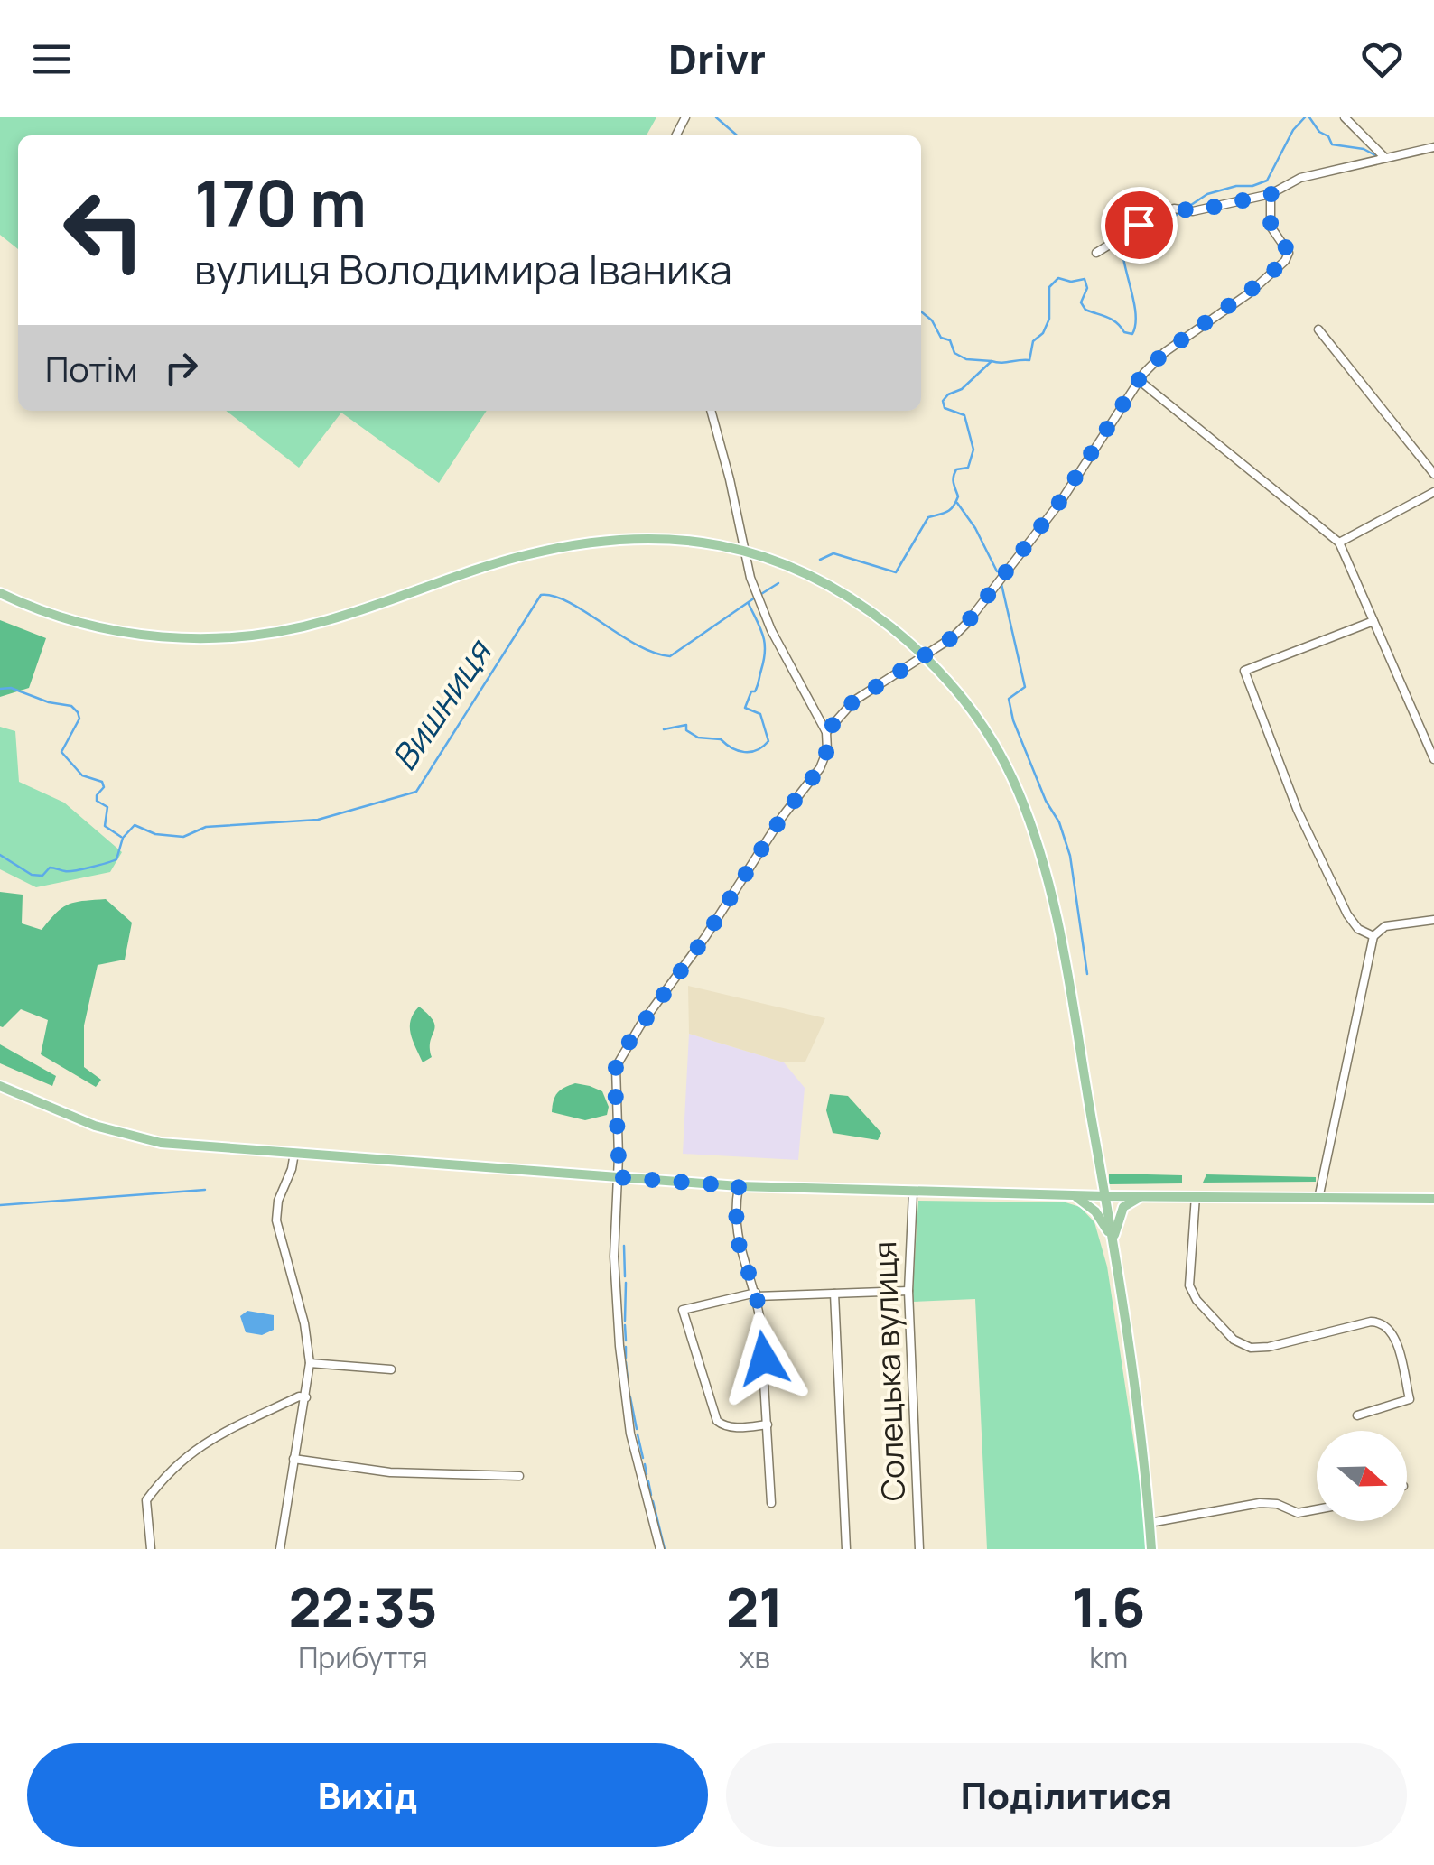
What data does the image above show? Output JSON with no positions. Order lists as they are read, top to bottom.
{
  "streets": {
    "street": ["Солецька вулиця"]
  },
  "water": ["Вишниця"],
  "north": "right",
  "page": {
    "header": "Drivr",
    "turn": ["170 m", "вулиця Володимира Іваника"],
    "then": "Потім",
    "eta": [
      "22:35",
      "Прибуття",
      "21",
      "хв",
      "1.6",
      "km"
    ],
    "buttons": ["Вихід", "Поділитися"]
  }
}
